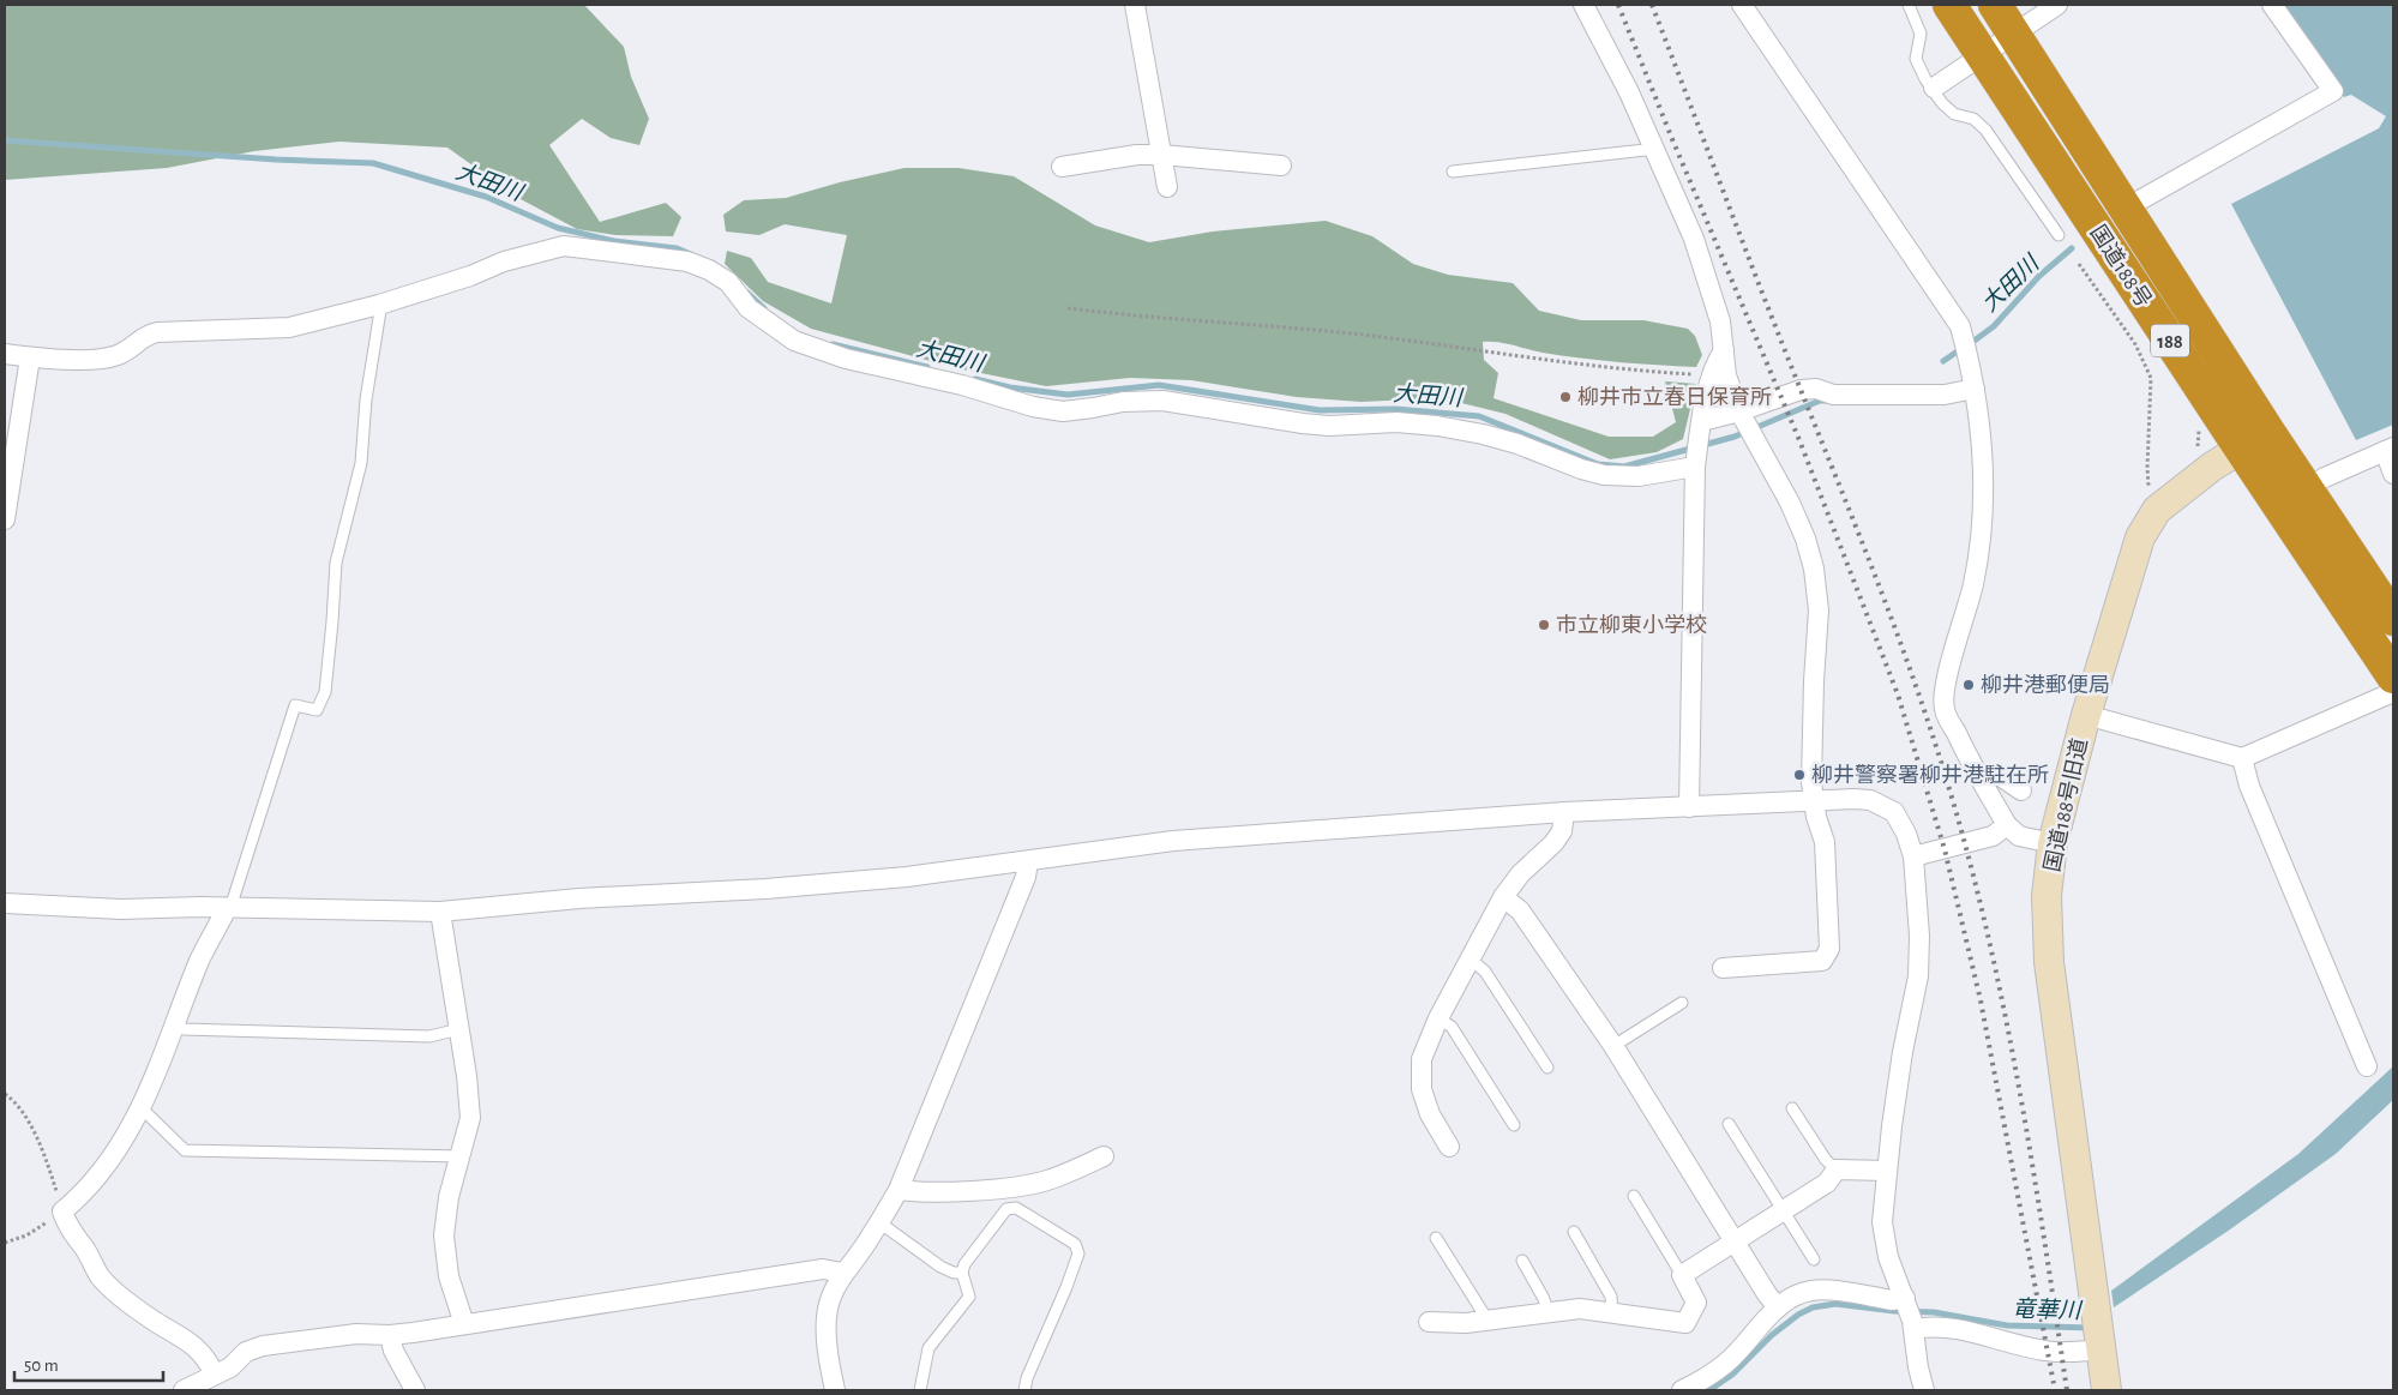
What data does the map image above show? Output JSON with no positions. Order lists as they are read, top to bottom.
{
  "streets": {
    "highway": ["国道188号", "188"],
    "street": ["国道188号旧道"]
  },
  "crossings": [
    ["国道188号", "国道188号旧道"]
  ],
  "water": ["大田川", "竜華川"],
  "places": [
    "柳井市立春日保育所",
    "市立柳東小学校",
    "柳井港郵便局",
    "柳井警察署柳井港駐在所"
  ],
  "scale_bar": "50 m"
}
